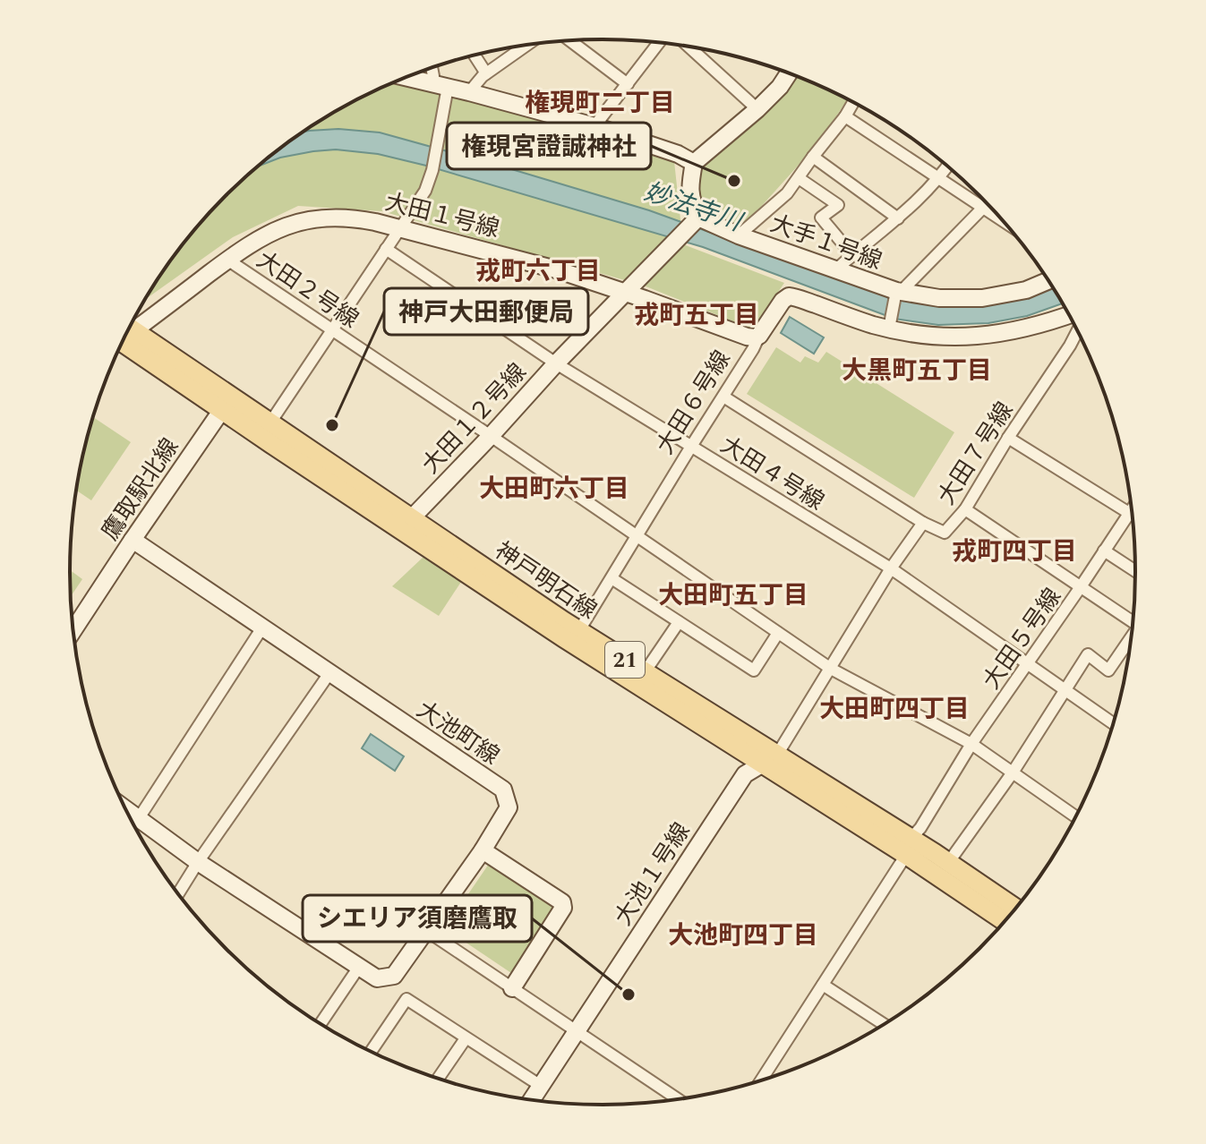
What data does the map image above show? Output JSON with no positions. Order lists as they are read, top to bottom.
{
  "streets": {
    "main road": ["神戸明石線", "21"],
    "street": [
      "大田１号線",
      "大手１号線",
      "大田２号線",
      "大田６号線",
      "大田１２号線",
      "大田７号線",
      "大田４号線",
      "鷹取駅北線",
      "大田５号線",
      "大池町線",
      "大池１号線"
    ]
  },
  "crossings": [
    ["大田１号線", "大田２号線"],
    ["大田１号線", "大田６号線"],
    ["大田１号線", "大田１２号線"],
    ["大手１号線", "大田１２号線"],
    ["大田２号線", "大田６号線"],
    ["大田２号線", "大田１２号線"],
    ["大田２号線", "大田５号線"],
    ["大田６号線", "大田７号線"],
    ["大田６号線", "大田４号線"],
    ["大田６号線", "神戸明石線"],
    ["大田１２号線", "大田４号線"],
    ["大田１２号線", "神戸明石線"],
    ["大田４号線", "大田５号線"],
    ["鷹取駅北線", "神戸明石線"],
    ["鷹取駅北線", "大池町線"],
    ["神戸明石線", "大田５号線"],
    ["神戸明石線", "大池１号線"]
  ],
  "districts": [
    "権現町二丁目",
    "戎町六丁目",
    "戎町五丁目",
    "大黒町五丁目",
    "大田町六丁目",
    "戎町四丁目",
    "大田町五丁目",
    "大田町四丁目",
    "大池町四丁目"
  ],
  "water": ["妙法寺川"],
  "places": ["権現宮證誠神社", "神戸大田郵便局", "シエリア須磨鷹取"]
}
